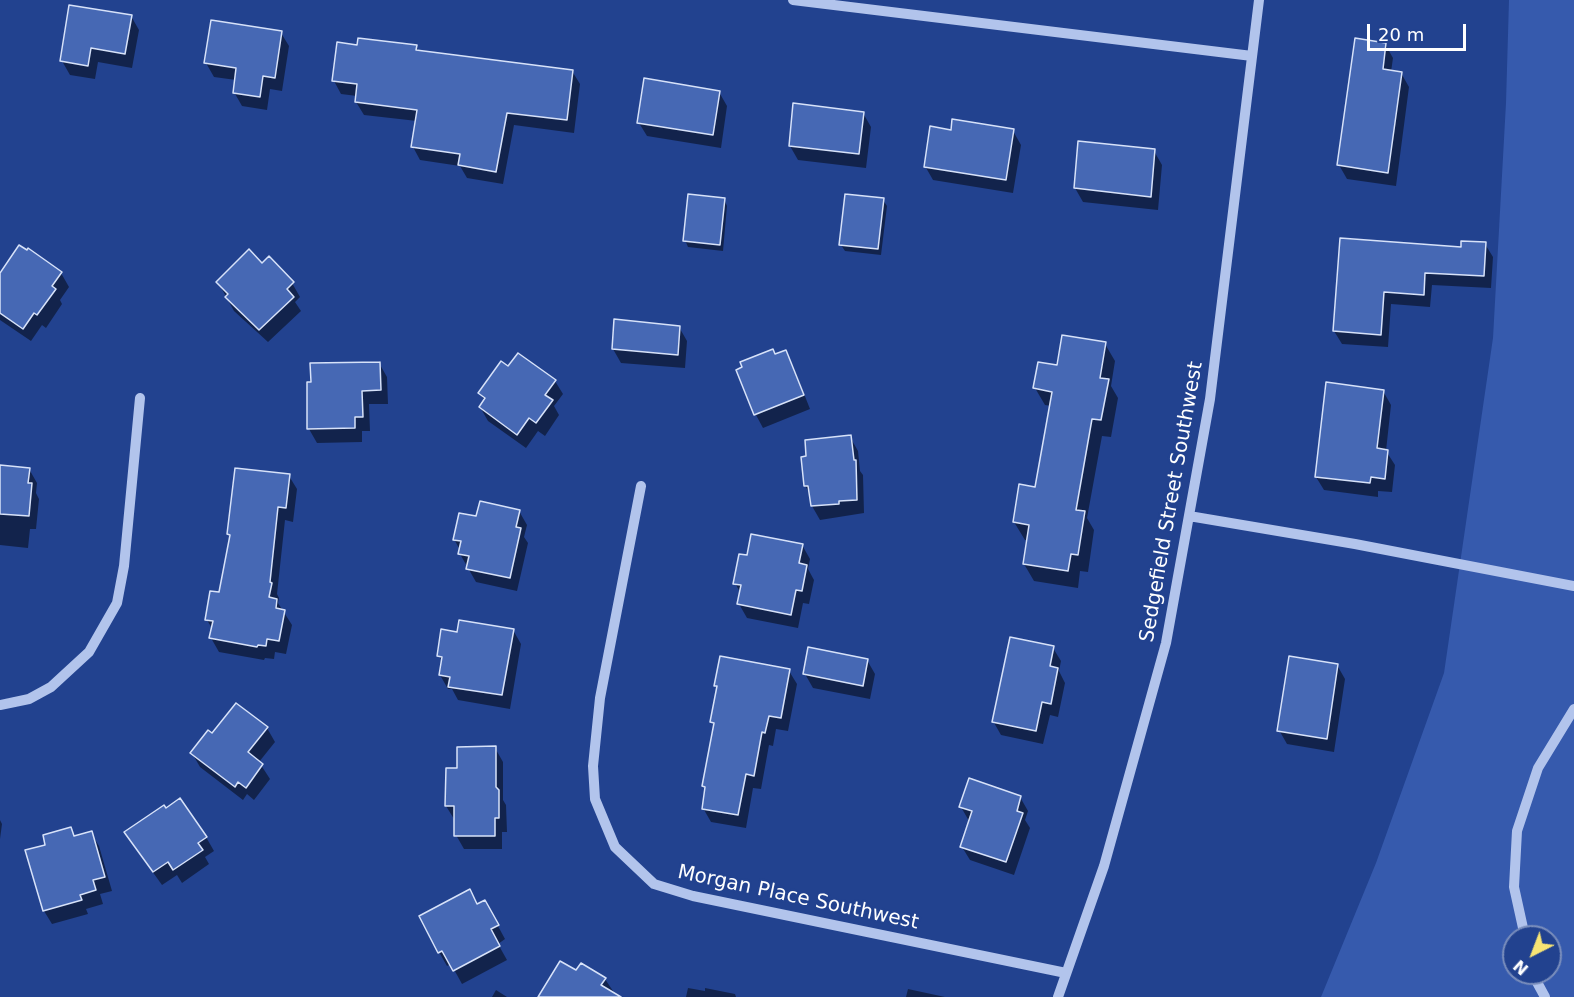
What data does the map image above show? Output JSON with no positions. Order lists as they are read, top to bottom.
{
  "streets": {
    "street": ["Sedgefield Street Southwest", "Morgan Place Southwest"]
  },
  "crossings": [
    ["Sedgefield Street Southwest", "Morgan Place Southwest"]
  ],
  "scale_bar": "20 m",
  "north": "bottom left"
}
